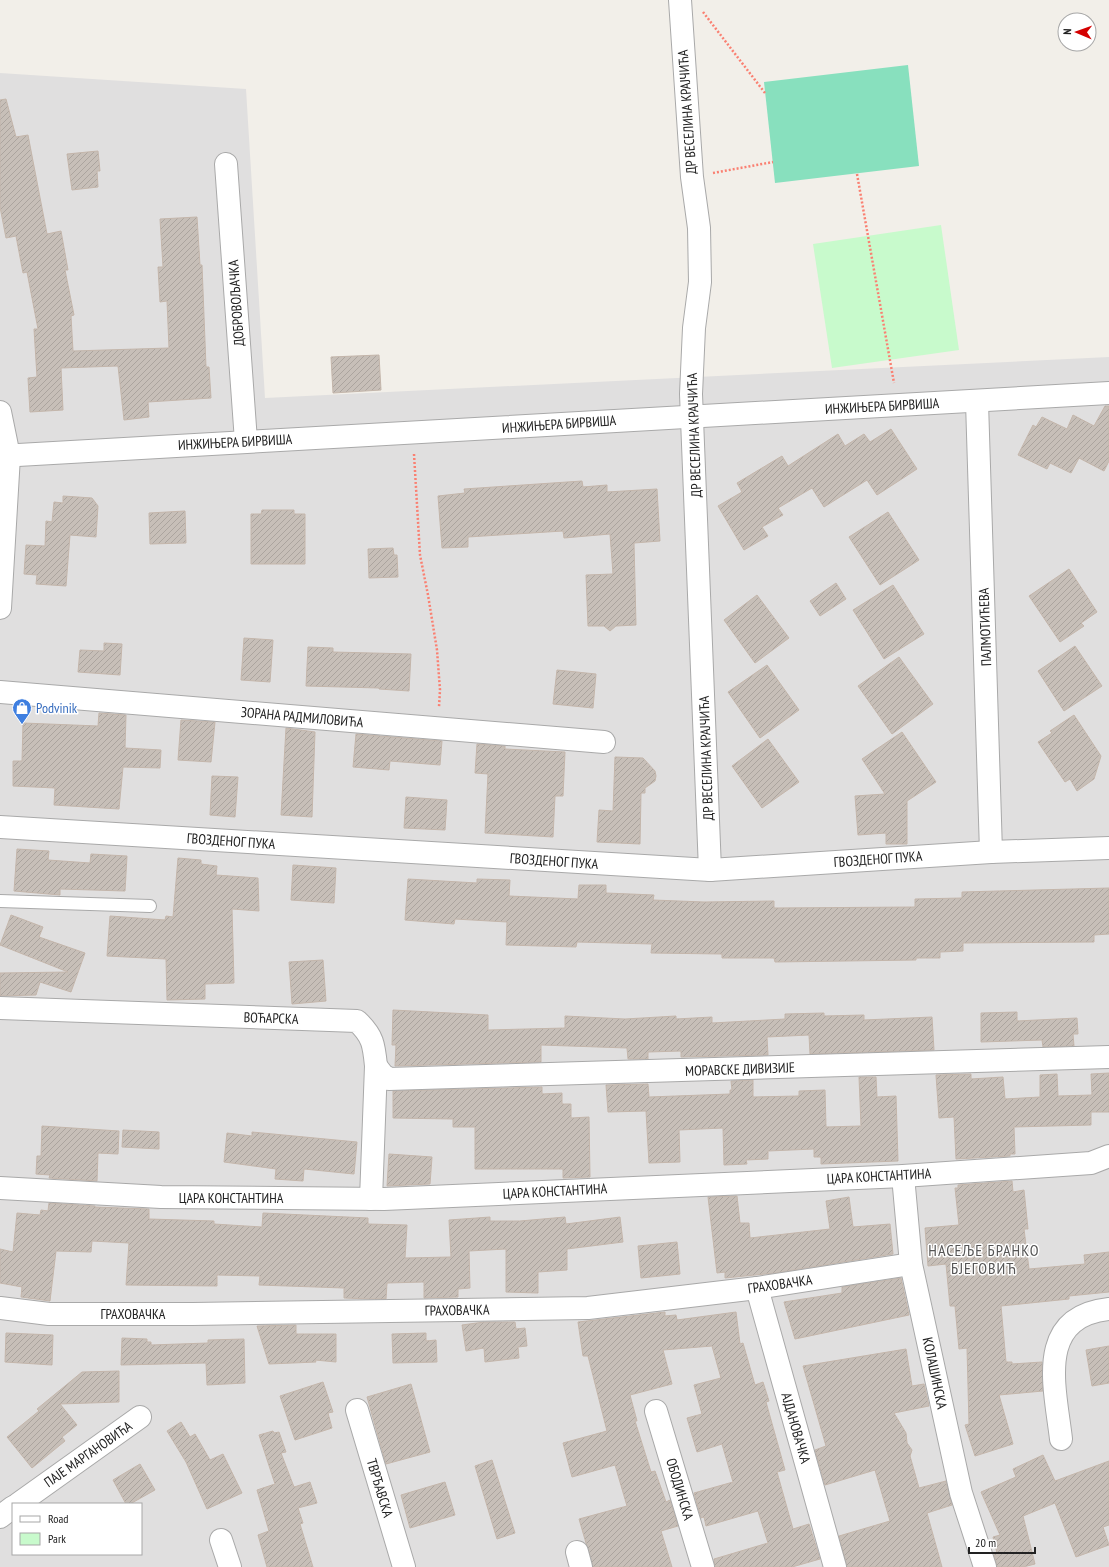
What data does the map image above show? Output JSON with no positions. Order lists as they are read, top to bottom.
{
  "streets": {
    "street": [
      "ДР ВЕСЕЛИНА КРАЈЧИЋА",
      "ДОБРОВОЉАЧКА",
      "ИНЖИЊЕРА БИРВИША",
      "ПАЛМОТИЋЕВА",
      "ЗОРАНА РАДМИЛОВИЋА",
      "ГВОЗДЕНОГ ПУКА",
      "ВОЋАРСКА",
      "МОРАВСКЕ ДИВИЗИЈЕ",
      "ЦАРА КОНСТАНТИНА",
      "ГРАХОВАЧКА",
      "КОЛАШИНСКА",
      "АЈДАНОВАЧКА",
      "ПАЈЕ МАРГАНОВИЋА",
      "ТВРЂАВСКА",
      "ОБОДИНСКА"
    ]
  },
  "crossings": [
    ["ДР ВЕСЕЛИНА КРАЈЧИЋА", "ИНЖИЊЕРА БИРВИША"],
    ["ДР ВЕСЕЛИНА КРАЈЧИЋА", "ГВОЗДЕНОГ ПУКА"],
    ["ДОБРОВОЉАЧКА", "ИНЖИЊЕРА БИРВИША"],
    ["ИНЖИЊЕРА БИРВИША", "ПАЛМОТИЋЕВА"],
    ["ПАЛМОТИЋЕВА", "ГВОЗДЕНОГ ПУКА"],
    ["ВОЋАРСКА", "МОРАВСКЕ ДИВИЗИЈЕ"],
    ["ВОЋАРСКА", "ЦАРА КОНСТАНТИНА"],
    ["ЦАРА КОНСТАНТИНА", "КОЛАШИНСКА"],
    ["ГРАХОВАЧКА", "КОЛАШИНСКА"],
    ["ГРАХОВАЧКА", "АЈДАНОВАЧКА"]
  ],
  "districts": ["НАСЕЉЕ БРАНКО БЈЕГОВИЋ"],
  "places": {
    "shop": ["Podvinik"]
  },
  "legend": ["Road", "Park"],
  "scale_bar": "20 m",
  "north": "left"
}
